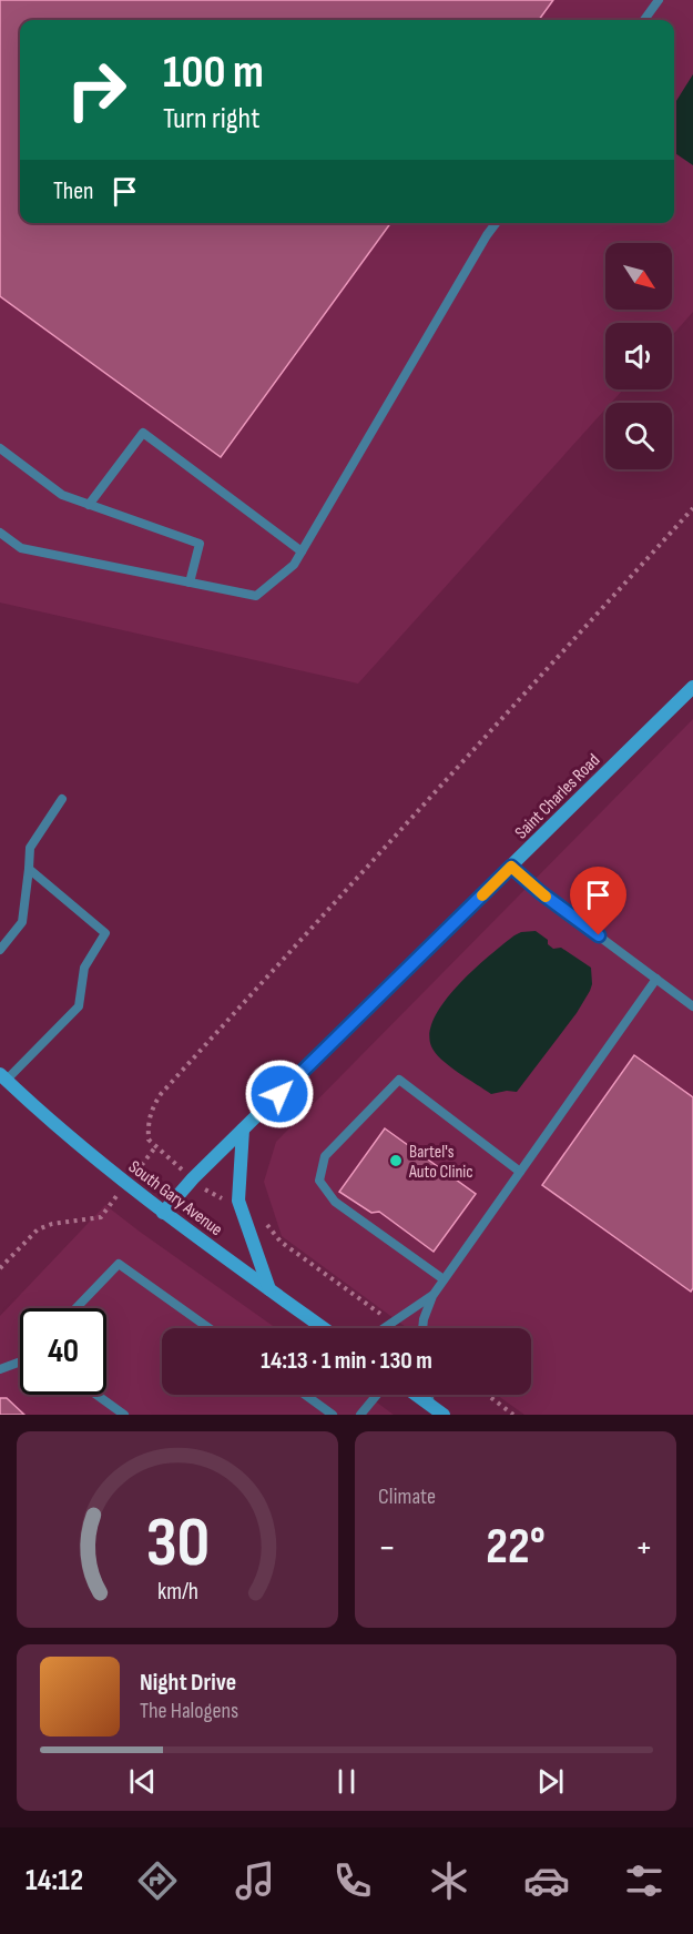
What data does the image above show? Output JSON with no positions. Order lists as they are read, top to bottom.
{
  "streets": {
    "street": ["Saint Charles Road", "South Gary Avenue"]
  },
  "crossings": [
    ["Saint Charles Road", "South Gary Avenue"]
  ],
  "places": ["Bartel's Auto Clinic"],
  "north": "bottom right",
  "page": {
    "turn": ["100 m", "Turn right"],
    "then": "Then",
    "limit": "40",
    "trip": "14:13 · 1 min · 130 m",
    "tile": "Climate",
    "heat": ["−", "22°", "+"],
    "song": ["Night Drive", "The Halogens"],
    "tabs": "14:12",
    "gauge": ["30", "km/h"]
  }
}
